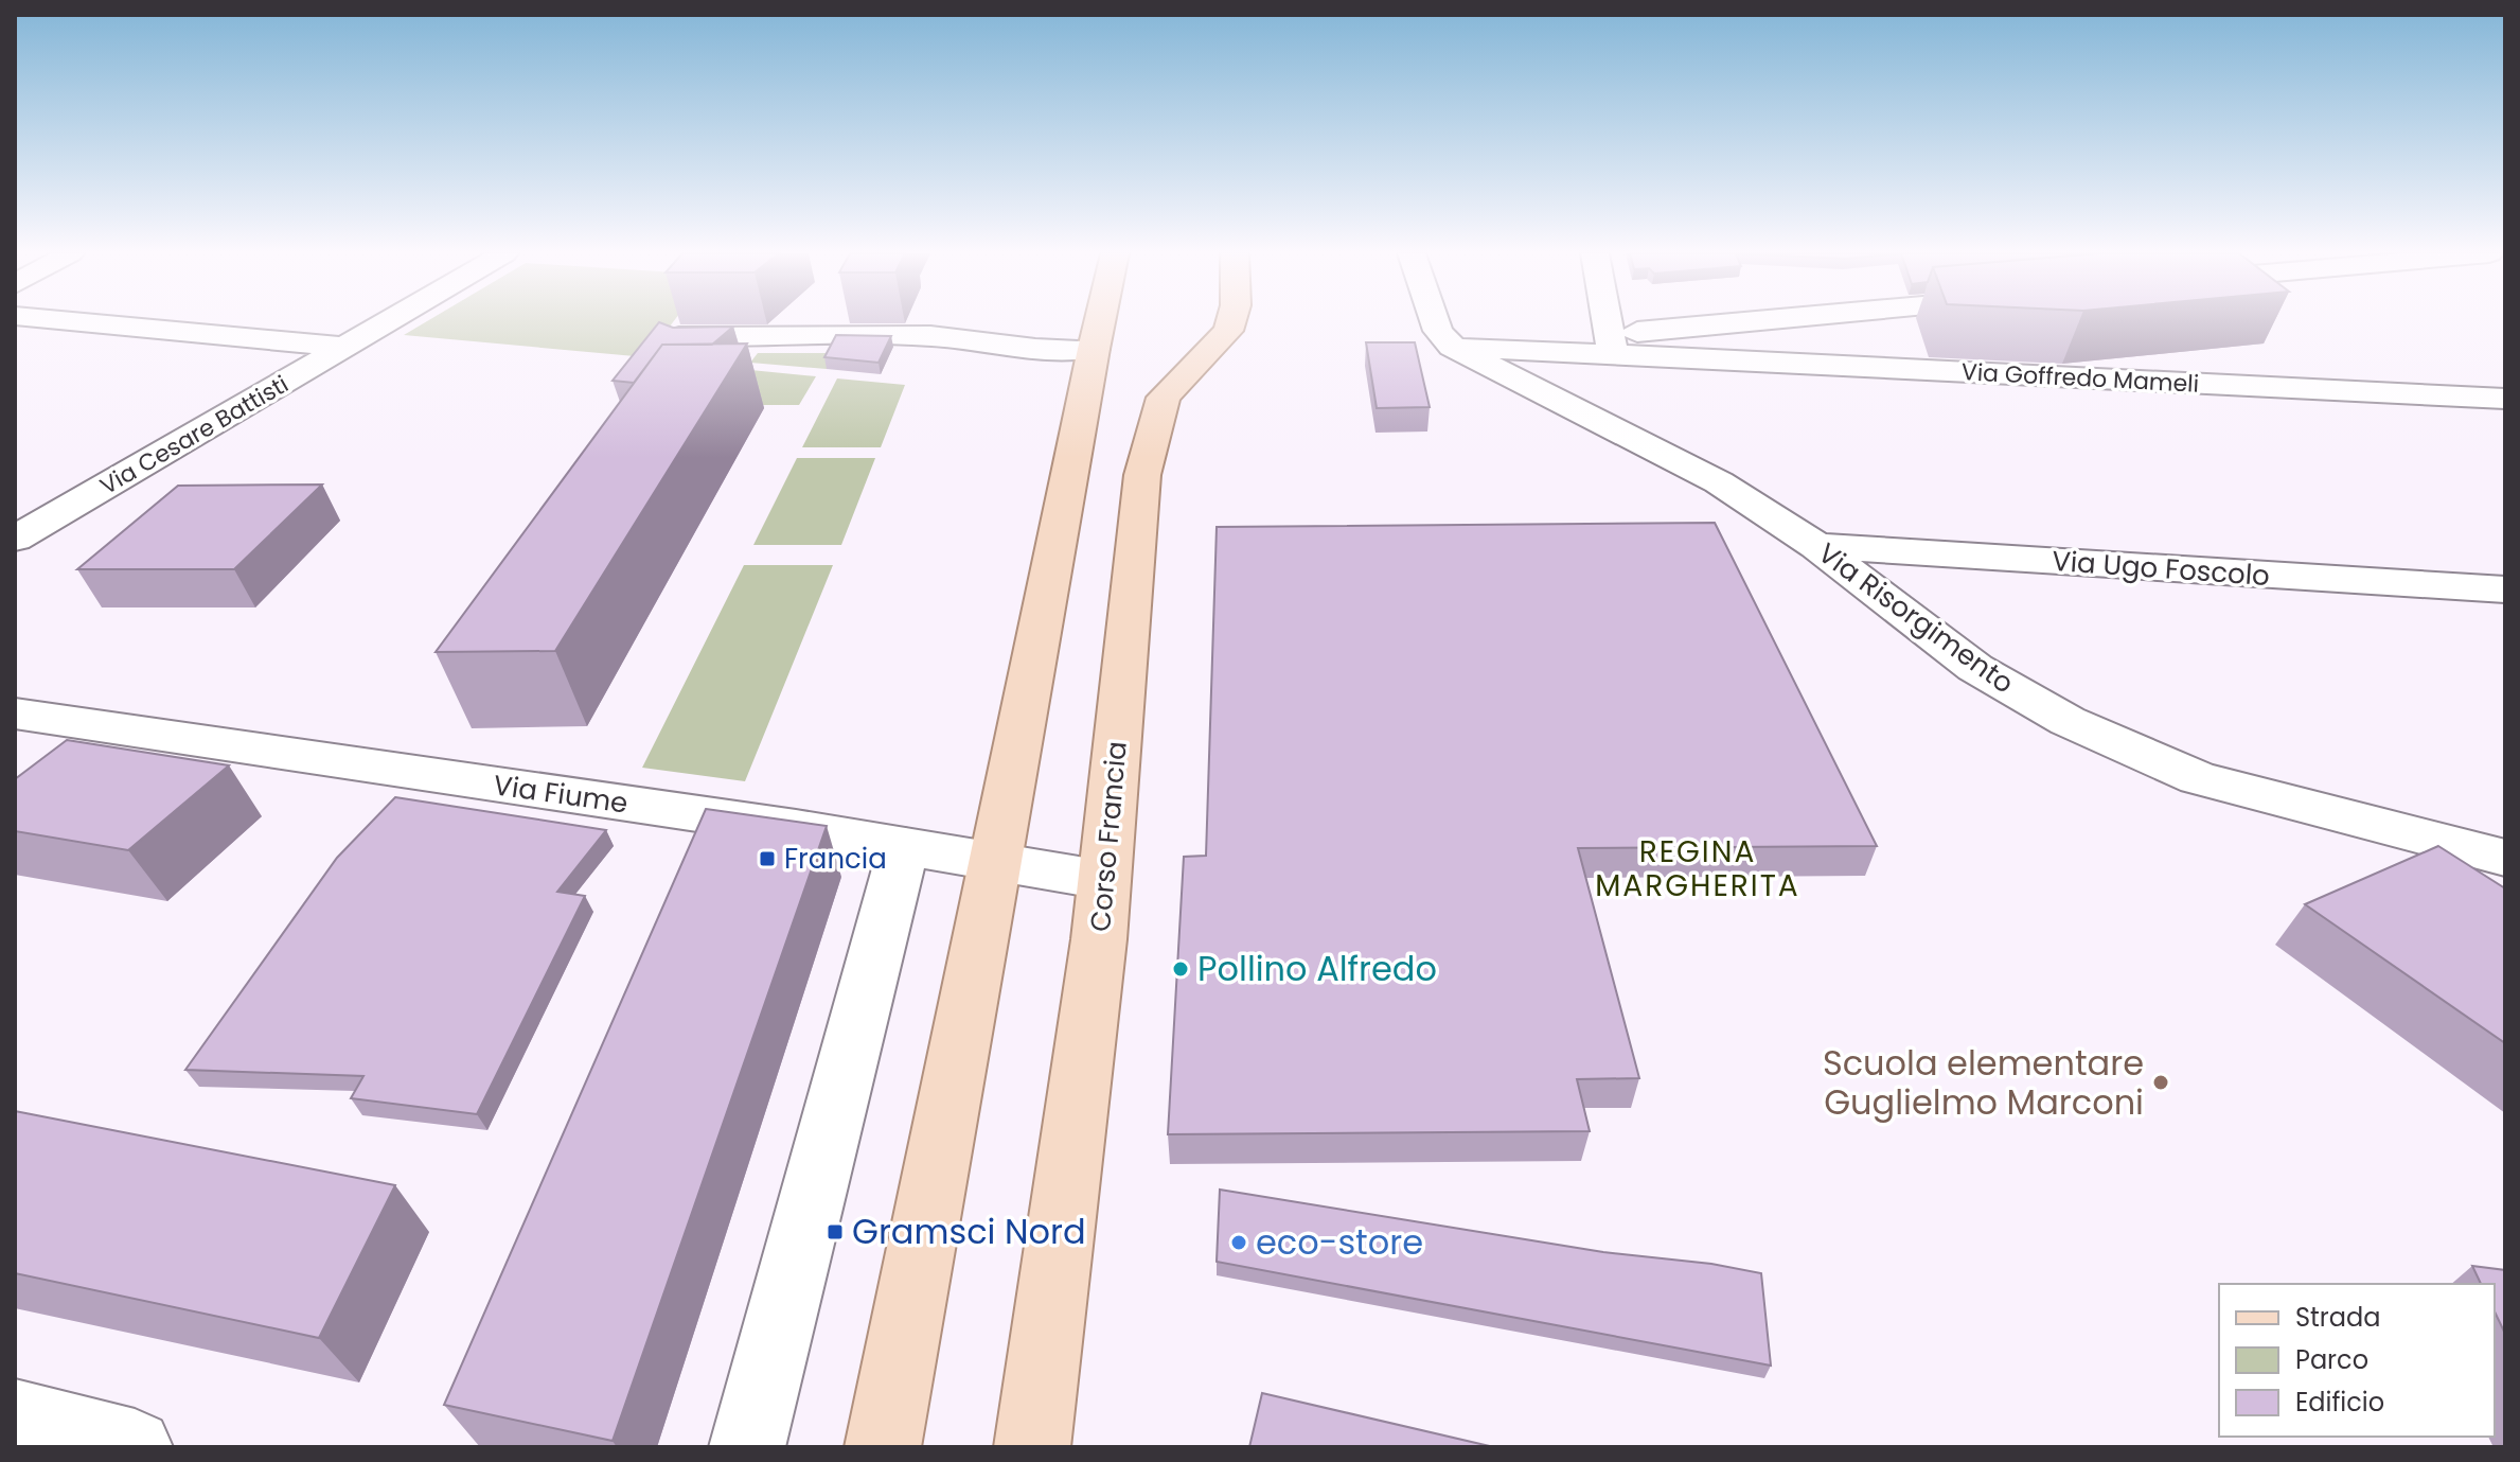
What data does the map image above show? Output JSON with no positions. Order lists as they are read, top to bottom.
{
  "streets": {
    "main road": ["Corso Francia"],
    "street": [
      "Via Goffredo Mameli",
      "Via Cesare Battisti",
      "Via Ugo Foscolo",
      "Via Risorgimento",
      "Via Fiume"
    ]
  },
  "crossings": [
    ["Via Goffredo Mameli", "Via Risorgimento"],
    ["Via Ugo Foscolo", "Via Risorgimento"],
    ["Via Fiume", "Corso Francia"]
  ],
  "districts": ["REGINA MARGHERITA"],
  "places": {
    "transit": ["Francia", "Gramsci Nord"],
    "other": ["Pollino Alfredo", "Scuola elementare Guglielmo Marconi", "eco-store"]
  },
  "legend": ["Strada", "Parco", "Edificio"]
}
